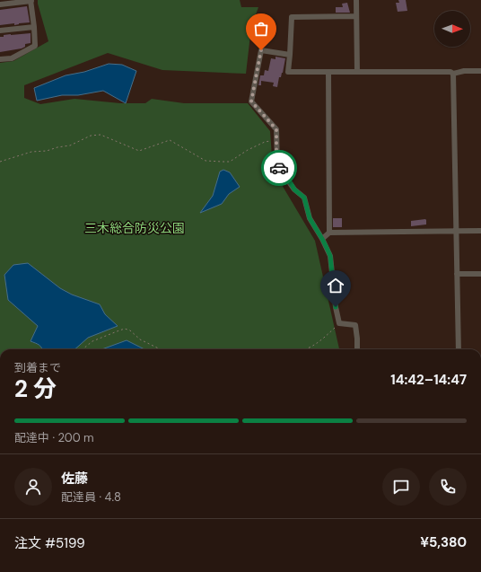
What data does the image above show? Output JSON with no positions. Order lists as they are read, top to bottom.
{
  "parks": ["三木総合防災公園"],
  "north": "right",
  "page": {
    "heading": ["2 分", "到着まで", "14:42–14:47"],
    "panel": [
      "佐藤",
      "配達員 · 4.8",
      "注文 #5199",
      "¥5,380"
    ],
    "bar": "配達中 · 200 m"
  }
}
